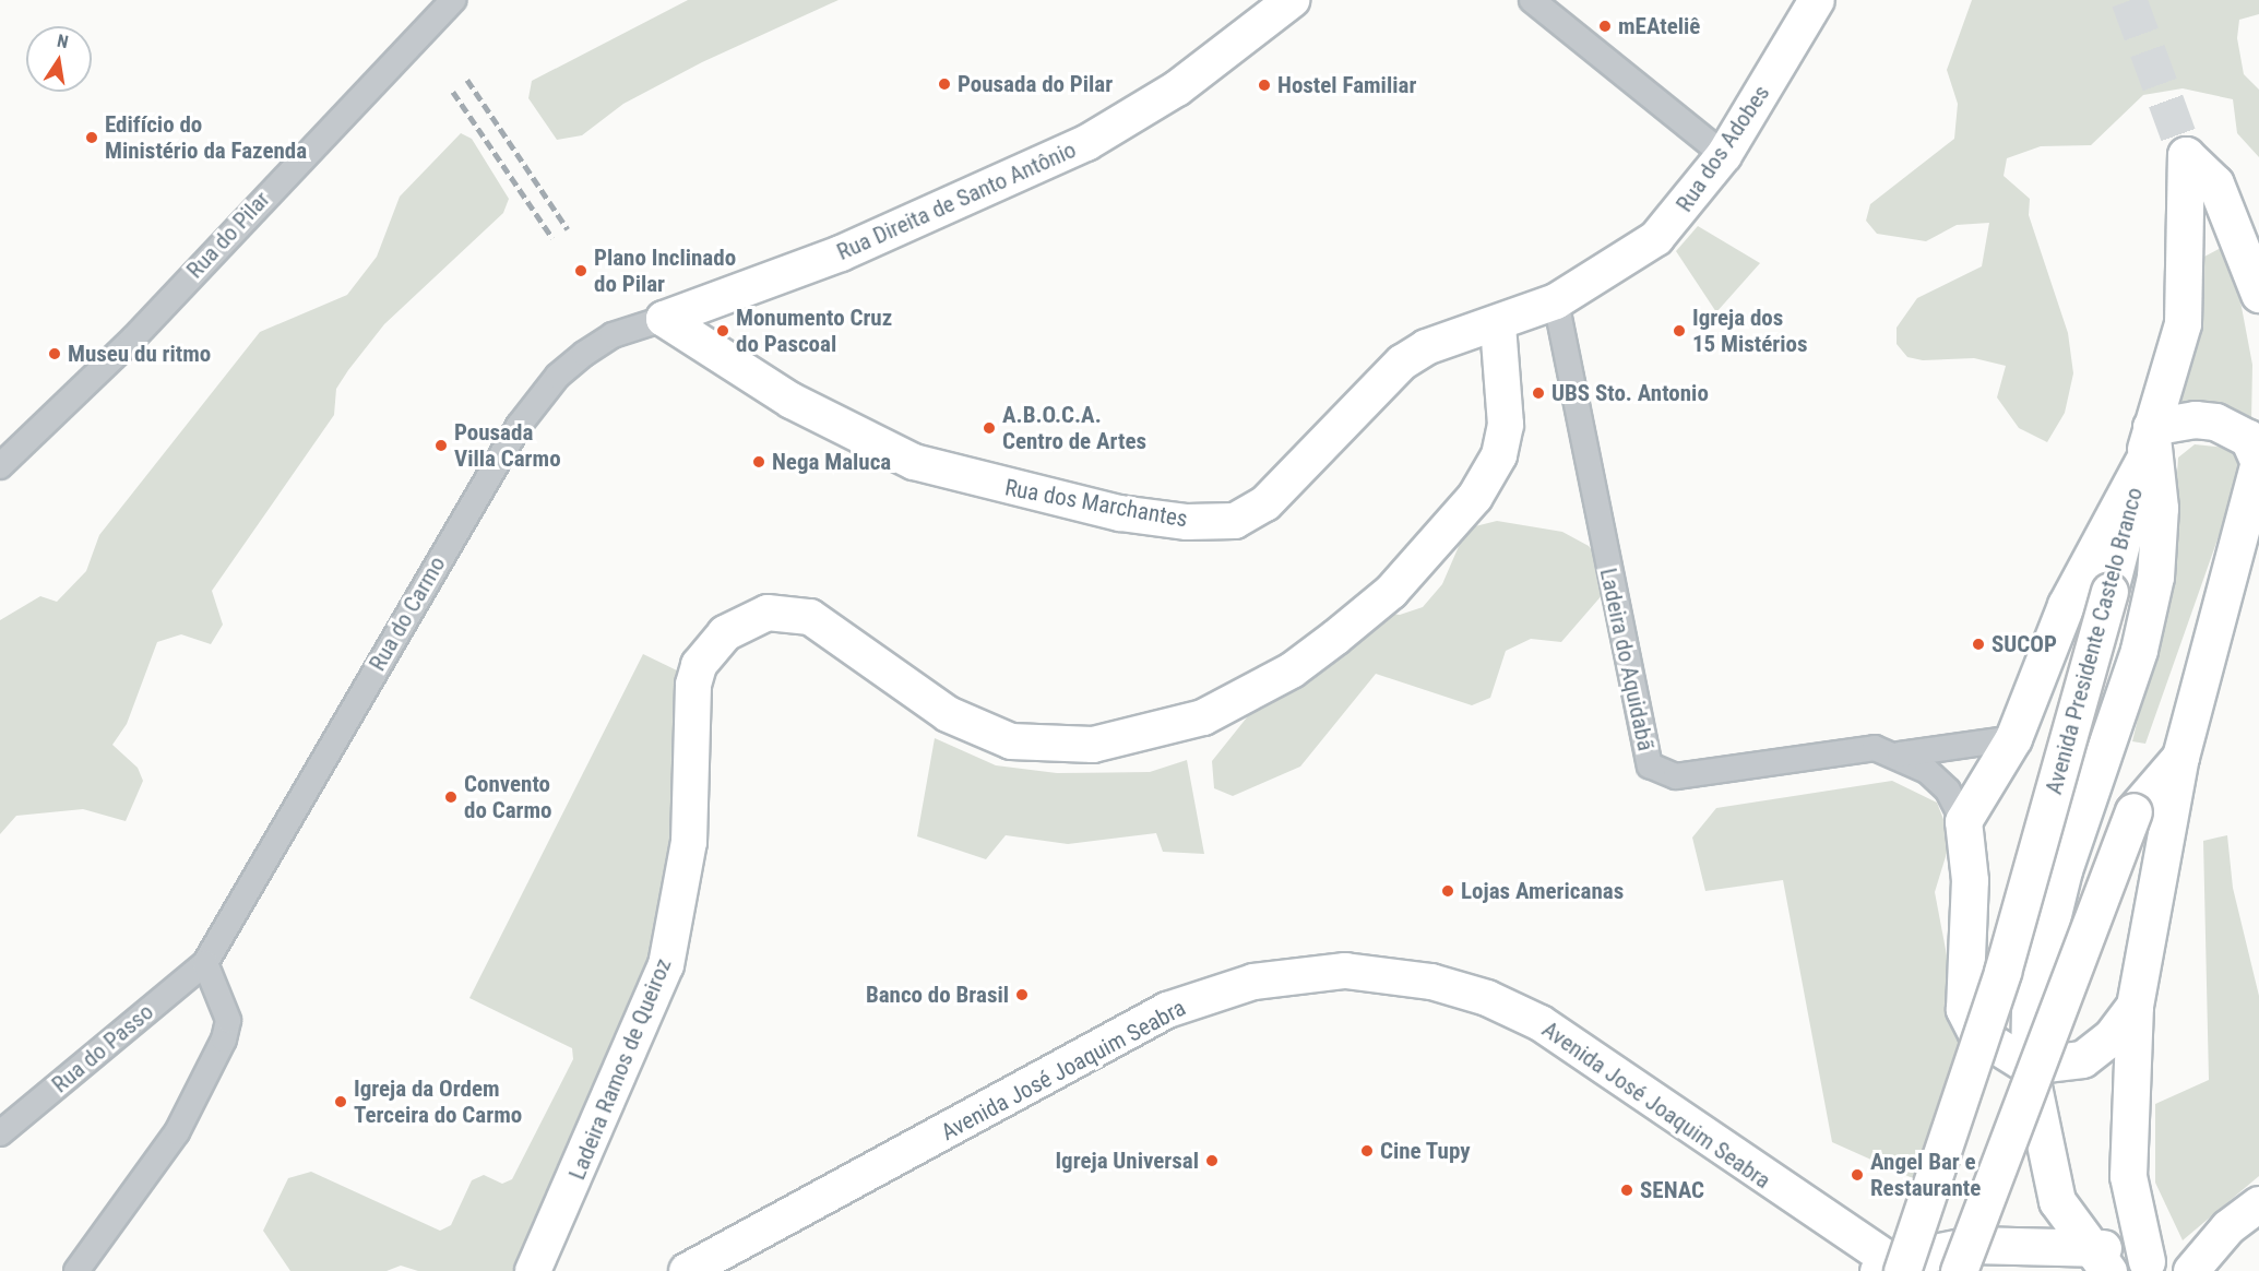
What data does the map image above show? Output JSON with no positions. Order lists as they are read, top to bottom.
{
  "streets": {
    "main road": [
      "Rua dos Adobes",
      "Rua Direita de Santo Antônio",
      "Rua dos Marchantes",
      "Avenida Presidente Castelo Branco",
      "Ladeira Ramos de Queiroz",
      "Avenida José Joaquim Seabra"
    ],
    "street": [
      "Rua do Pilar",
      "Rua do Carmo",
      "Ladeira do Aquidabã",
      "Rua do Passo"
    ]
  },
  "crossings": [
    ["Rua dos Adobes", "Rua dos Marchantes"],
    ["Rua dos Adobes", "Ladeira do Aquidabã"],
    ["Rua dos Adobes", "Ladeira Ramos de Queiroz"],
    ["Rua Direita de Santo Antônio", "Rua dos Marchantes"],
    ["Rua Direita de Santo Antônio", "Rua do Carmo"],
    ["Rua dos Marchantes", "Rua do Carmo"],
    ["Rua dos Marchantes", "Ladeira Ramos de Queiroz"],
    ["Rua do Carmo", "Rua do Passo"],
    ["Avenida Presidente Castelo Branco", "Avenida José Joaquim Seabra"]
  ],
  "places": [
    "mEAteliê",
    "Pousada do Pilar",
    "Hostel Familiar",
    "Edifício do Ministério da Fazenda",
    "Plano Inclinado do Pilar",
    "Monumento Cruz do Pascoal",
    "Igreja dos 15 Mistérios",
    "Museu du ritmo",
    "UBS Sto. Antonio",
    "A.B.O.C.A. Centro de Artes",
    "Pousada Villa Carmo",
    "Nega Maluca",
    "SUCOP",
    "Convento do Carmo",
    "Lojas Americanas",
    "Banco do Brasil",
    "Igreja da Ordem Terceira do Carmo",
    "Cine Tupy",
    "Igreja Universal",
    "Angel Bar e Restaurante",
    "SENAC"
  ],
  "north": "top"
}
